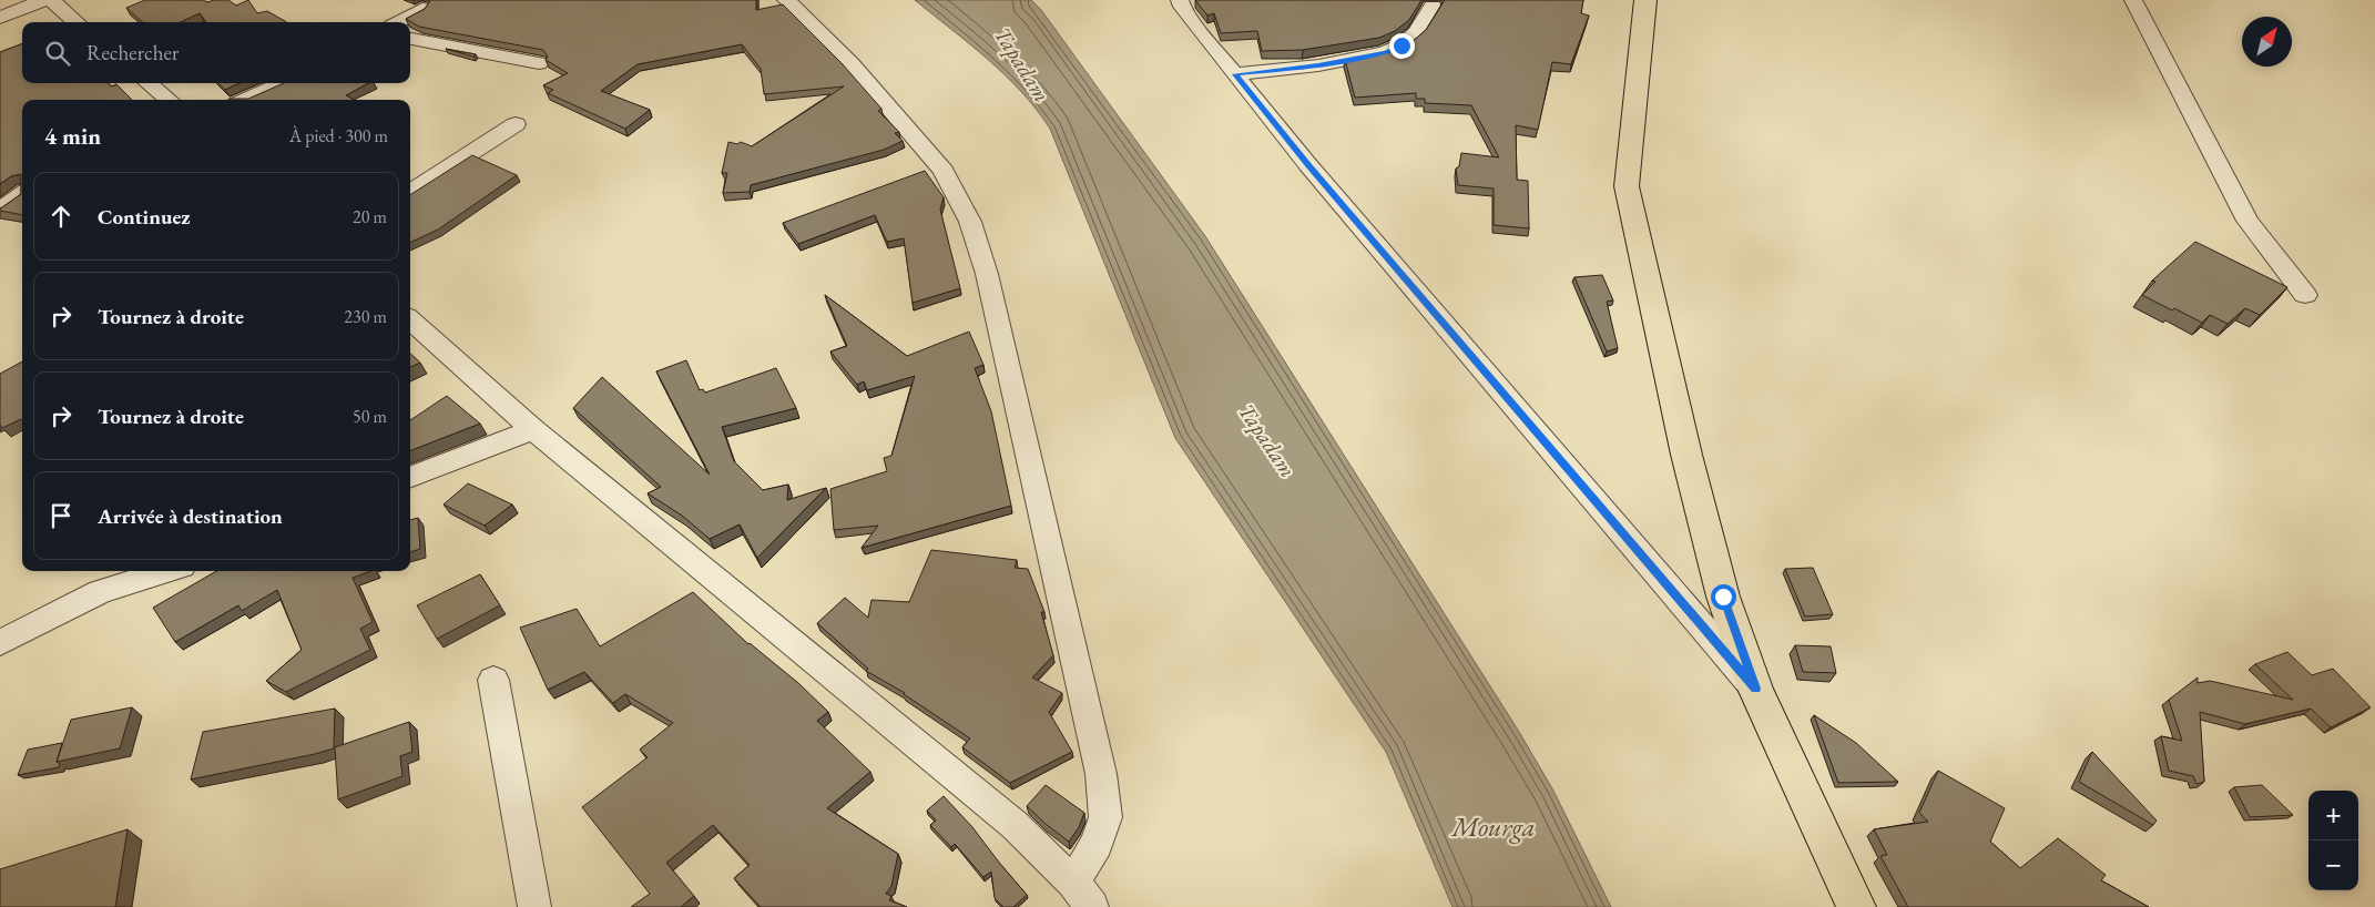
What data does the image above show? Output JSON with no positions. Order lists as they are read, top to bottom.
{
  "water": ["Tapadam", "Mourga"],
  "north": "top right",
  "page": {
    "search": "Rechercher",
    "heading": ["4 min", "À pied · 300 m"],
    "list": [
      ["Continuez", "20 m"],
      ["Tournez à droite", "230 m"],
      ["Tournez à droite", "50 m"],
      "Arrivée à destination"
    ],
    "map_buttons": ["+", "−"]
  }
}
